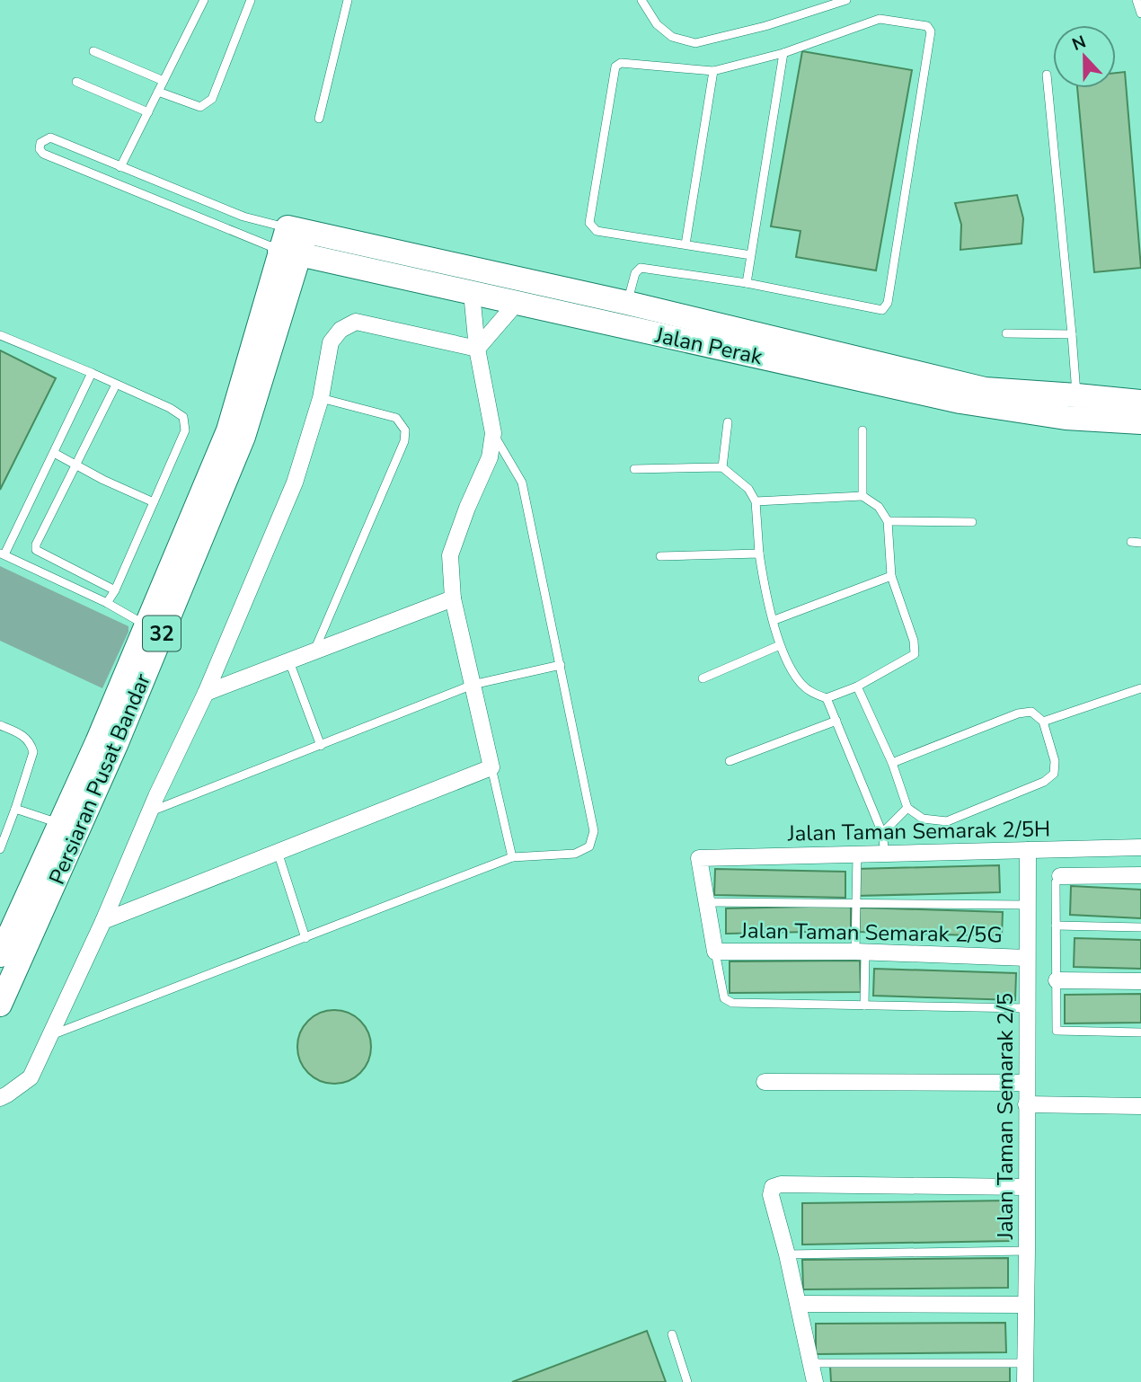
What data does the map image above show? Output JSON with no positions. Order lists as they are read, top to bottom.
{
  "streets": {
    "main road": ["Jalan Perak", "32", "Persiaran Pusat Bandar"],
    "street": ["Jalan Taman Semarak 2/5H", "Jalan Taman Semarak 2/5G", "Jalan Taman Semarak 2/5"]
  },
  "crossings": [
    ["Jalan Perak", "Persiaran Pusat Bandar"],
    ["Jalan Taman Semarak 2/5H", "Jalan Taman Semarak 2/5"],
    ["Jalan Taman Semarak 2/5G", "Jalan Taman Semarak 2/5"]
  ],
  "north": "top"
}
